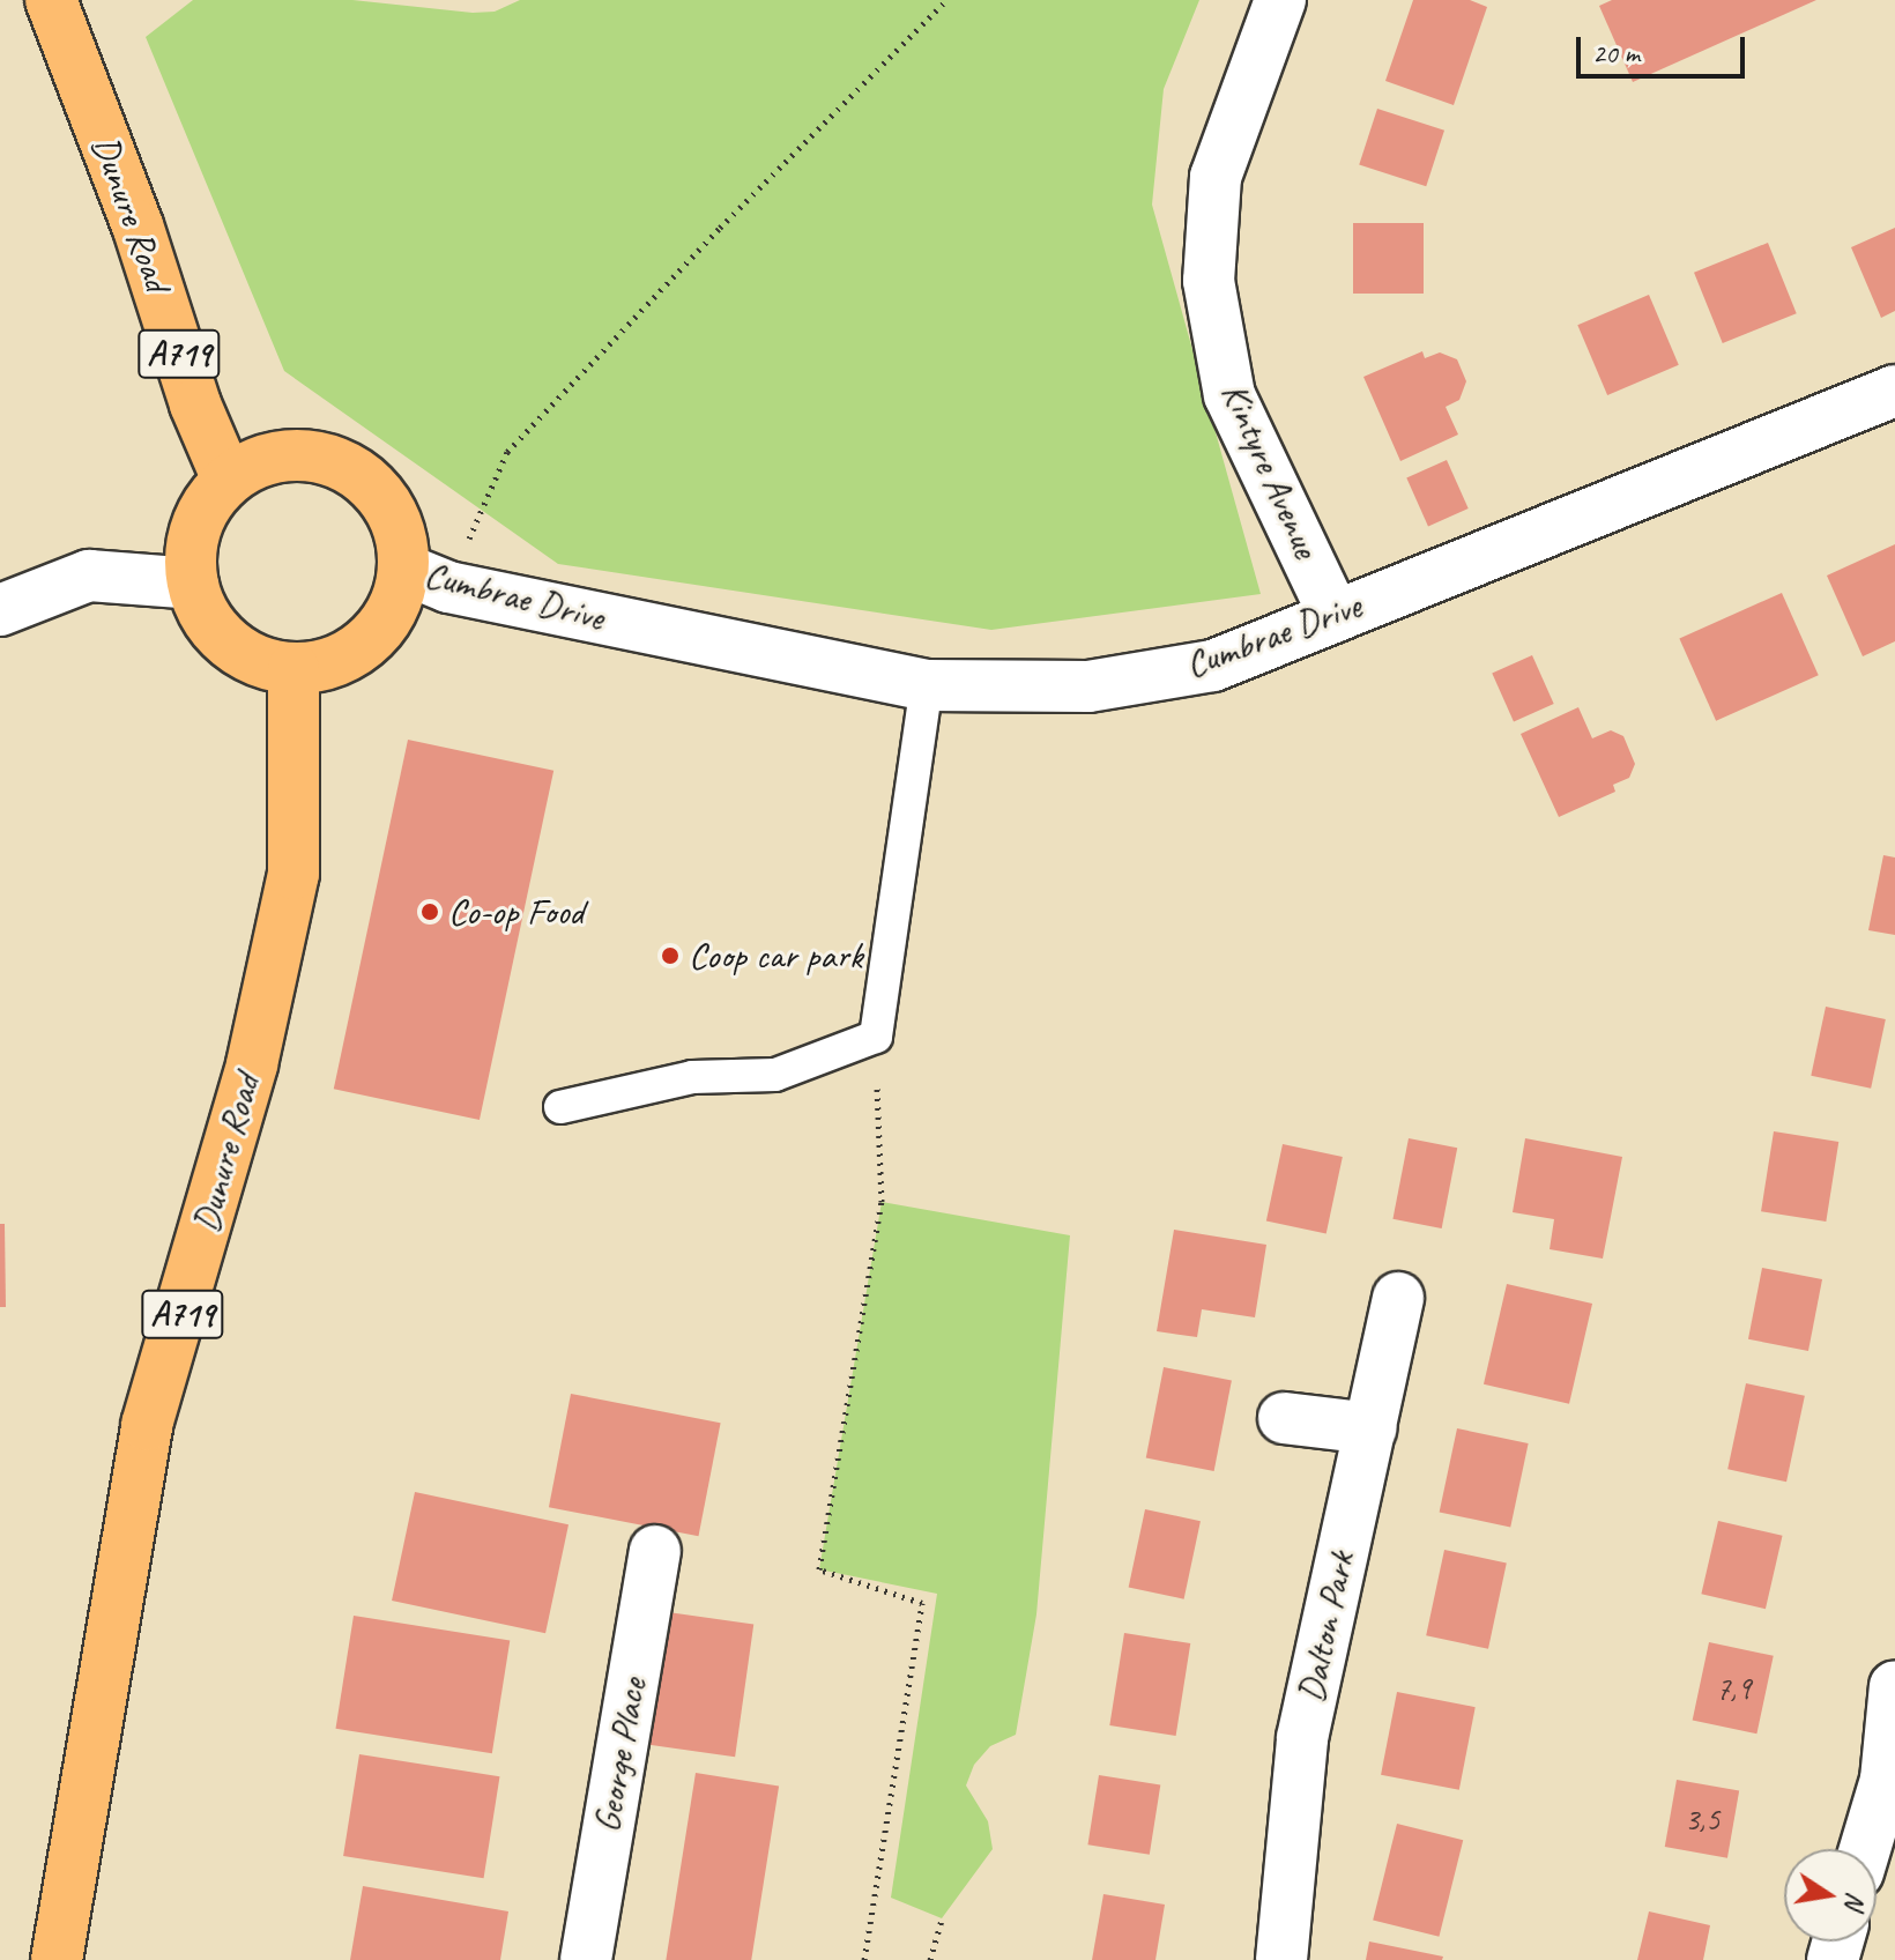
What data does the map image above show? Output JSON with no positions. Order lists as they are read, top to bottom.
{
  "streets": {
    "main road": ["Dunure Road", "A719"],
    "street": [
      "Kintyre Avenue",
      "Cumbrae Drive",
      "Dalton Park",
      "George Place"
    ]
  },
  "crossings": [
    ["Dunure Road", "Cumbrae Drive"],
    ["Kintyre Avenue", "Cumbrae Drive"]
  ],
  "places": ["Co-op Food", "Coop car park"],
  "house_numbers": ["7,9", "3,5"],
  "scale_bar": "20 m",
  "north": "right"
}
